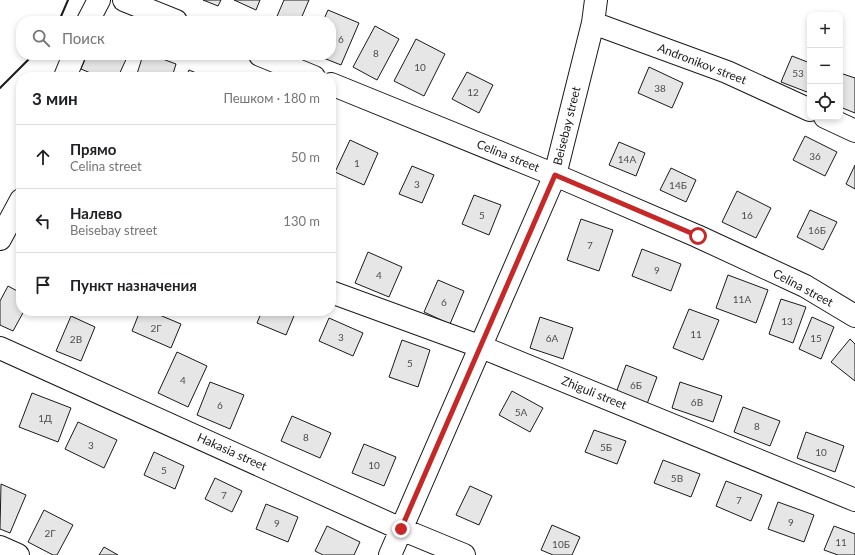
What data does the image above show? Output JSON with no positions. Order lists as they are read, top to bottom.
{
  "streets": {
    "street": [
      "Andronikov street",
      "Beisebay street",
      "Celina street",
      "Zhiguli street",
      "Hakasia street"
    ]
  },
  "crossings": [
    ["Andronikov street", "Beisebay street"],
    ["Beisebay street", "Celina street"],
    ["Beisebay street", "Zhiguli street"],
    ["Beisebay street", "Hakasia street"]
  ],
  "house_numbers": [
    "6",
    "8",
    "10",
    "53",
    "38",
    "12",
    "36",
    "14А",
    "1",
    "3",
    "14Б",
    "5",
    "16",
    "16Б",
    "7",
    "9",
    "4",
    "11А",
    "6",
    "13",
    "2Г",
    "11",
    "3",
    "6А",
    "15",
    "2В",
    "5",
    "4",
    "6Б",
    "6В",
    "6",
    "5А",
    "1Д",
    "8",
    "8",
    "3",
    "5Б",
    "10",
    "10",
    "5",
    "5В",
    "7",
    "7",
    "9",
    "9",
    "2Г",
    "11",
    "10Б"
  ],
  "page": {
    "map_buttons": ["+", "−"],
    "search": "Поиск",
    "heading": ["3 мин", "Пешком · 180 m"],
    "list": [
      ["Прямо", "Celina street", "50 m"],
      ["Налево", "Beisebay street", "130 m"],
      "Пункт назначения"
    ]
  }
}
